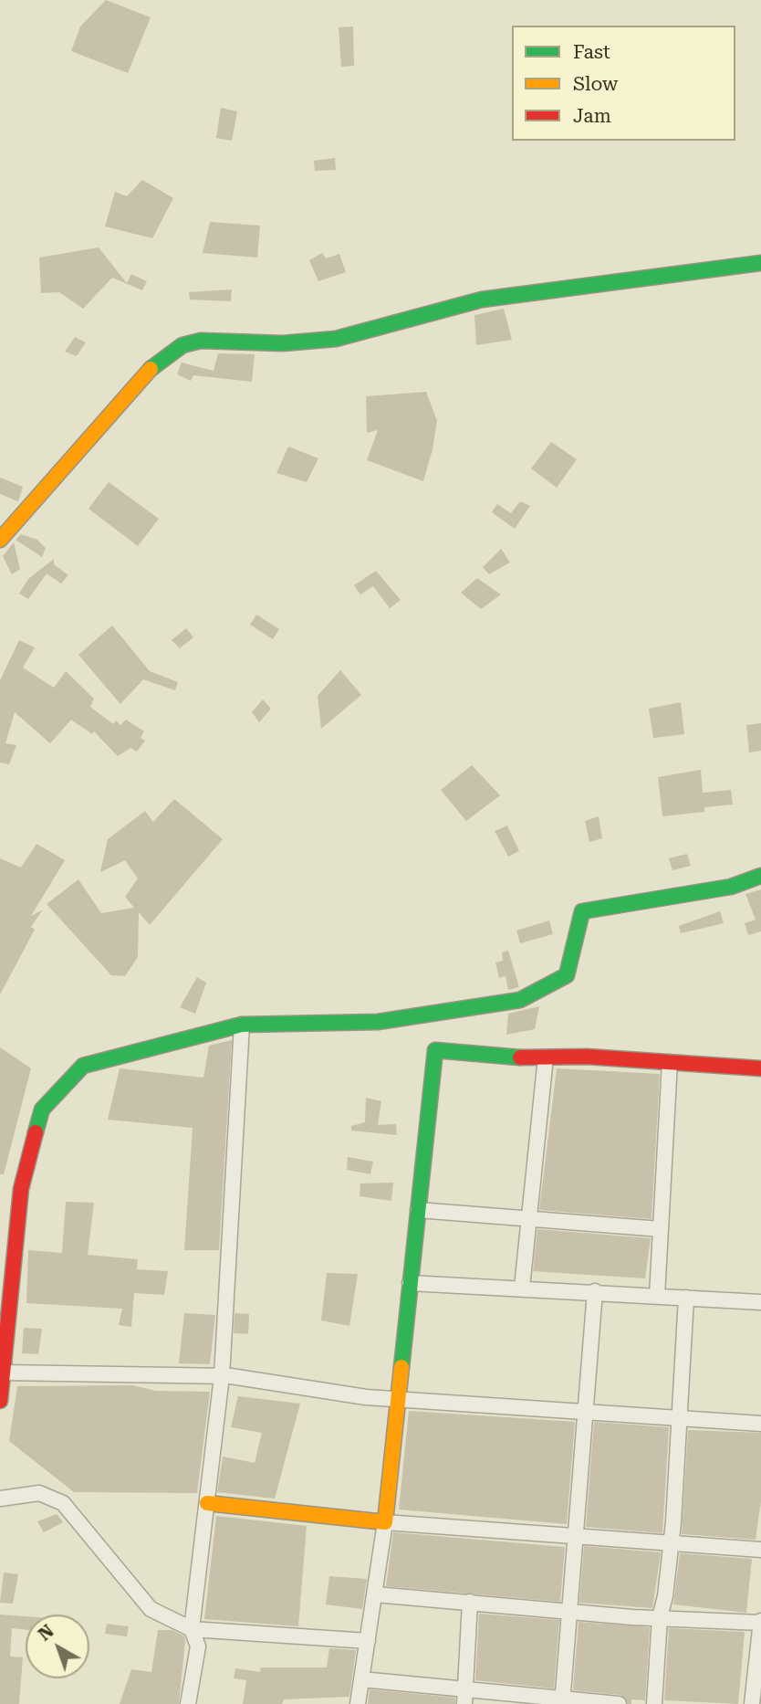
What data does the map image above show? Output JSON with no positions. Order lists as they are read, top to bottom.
{
  "legend": ["Fast", "Slow", "Jam"],
  "north": "top left"
}
